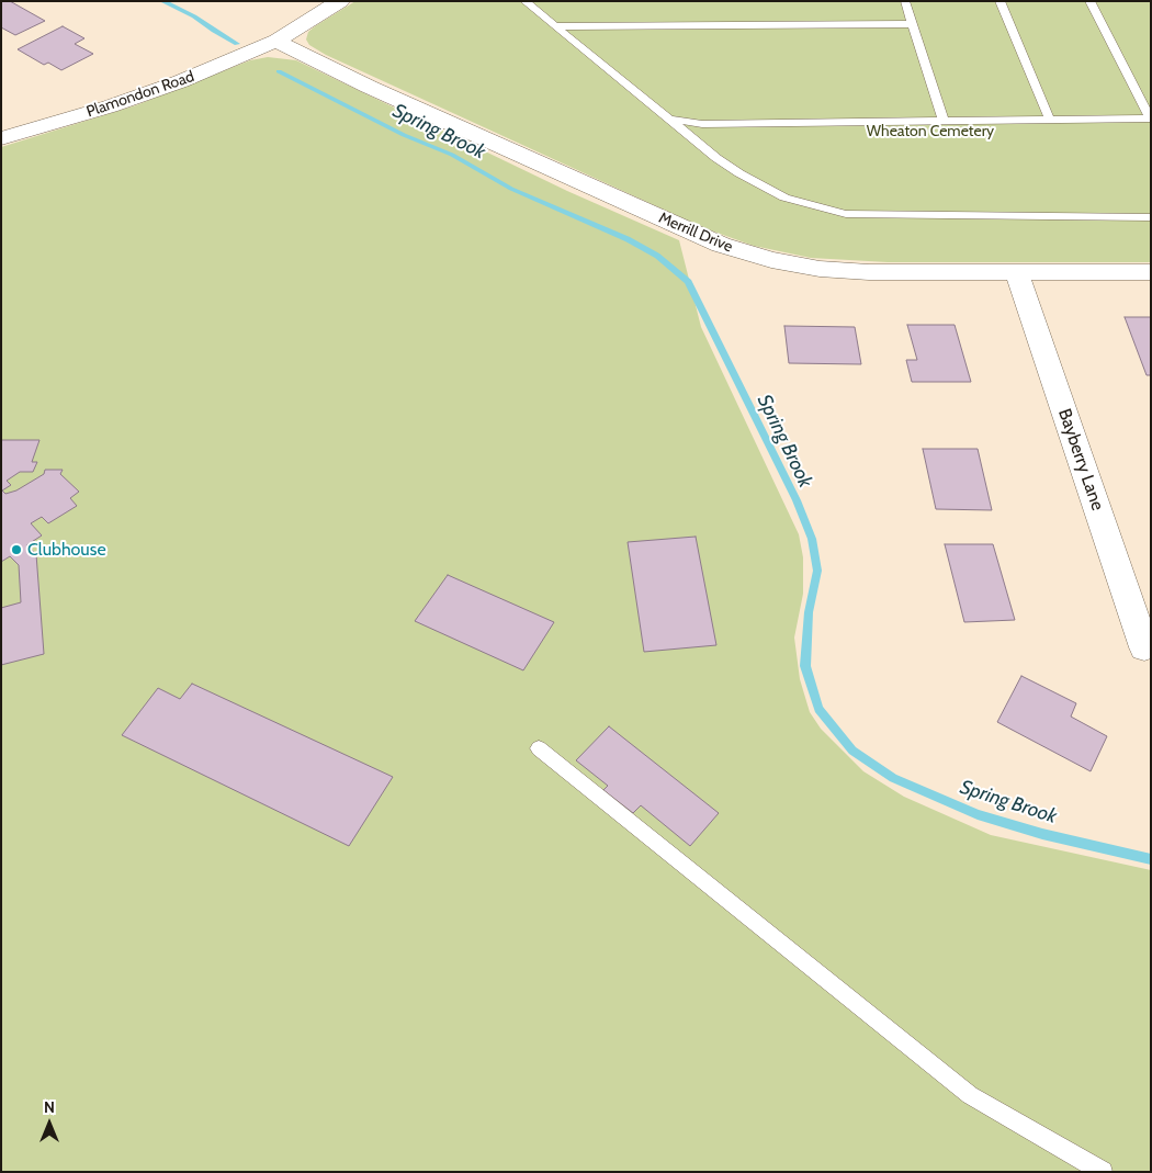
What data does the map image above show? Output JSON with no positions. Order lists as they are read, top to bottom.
{
  "streets": {
    "street": ["Plamondon Road", "Merrill Drive", "Bayberry Lane"]
  },
  "crossings": [
    ["Plamondon Road", "Merrill Drive"],
    ["Merrill Drive", "Bayberry Lane"]
  ],
  "water": ["Spring Brook"],
  "parks": ["Wheaton Cemetery"],
  "places": ["Clubhouse"],
  "north": "top"
}
